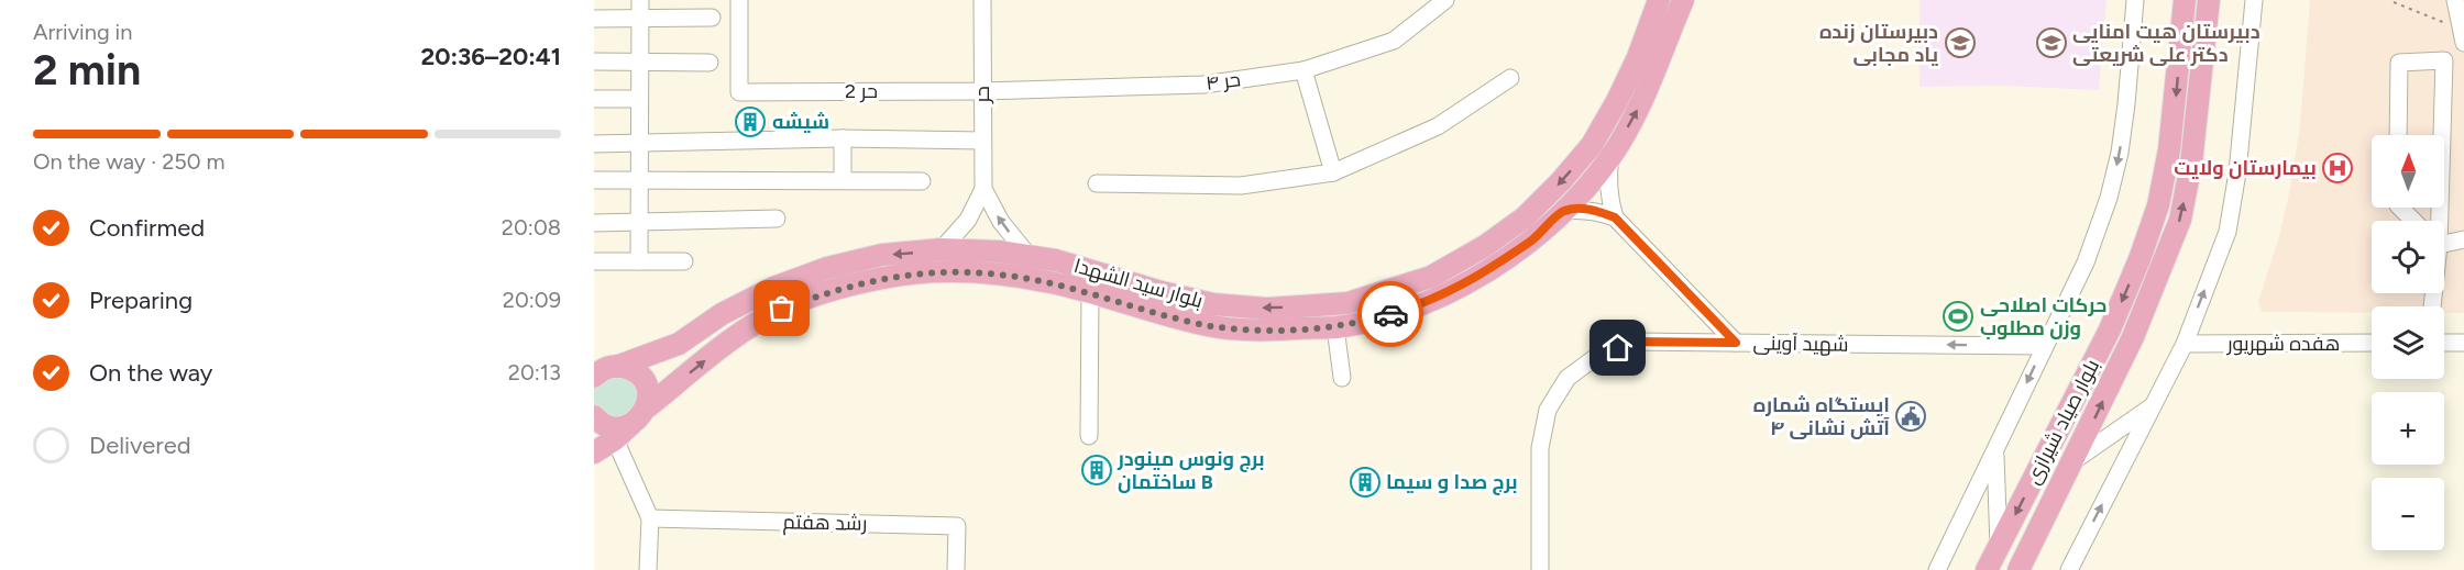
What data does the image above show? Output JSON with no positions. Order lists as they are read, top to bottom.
{
  "streets": {
    "main road": ["بلوار سید الشهدا", "بلوار صیاد شیرازی"],
    "street": [
      "حر ۴",
      "حر 2",
      "حر",
      "شهید آوینی",
      "هفده شهریور",
      "رشد هفتم"
    ]
  },
  "crossings": [
    ["حر ۴", "حر 2"],
    ["حر ۴", "حر"],
    ["حر 2", "حر"],
    ["حر", "بلوار سید الشهدا"]
  ],
  "one_way": ["شهید آوینی"],
  "places": {
    "school or university": ["دبیرستان زنده یاد مجابی", "دبیرستان هیت امنایی دکتر علی شریعتی"],
    "building": ["شیشه", "برج ونوس مینودر ساختمان B", "برج صدا و سیما"],
    "hospital": ["بیمارستان ولایت"],
    "sports": ["حرکات اصلاحی وزن مطلوب"],
    "public building": ["ایستگاه شماره ۴ آتش نشانی"]
  },
  "north": "top",
  "page": {
    "heading": ["2 min", "Arriving in", "20:36–20:41"],
    "bar": "On the way · 250 m",
    "map_buttons": ["+", "−"],
    "list": [
      ["Confirmed", "20:08"],
      ["Preparing", "20:09"],
      ["On the way", "20:13"],
      "Delivered"
    ]
  }
}
